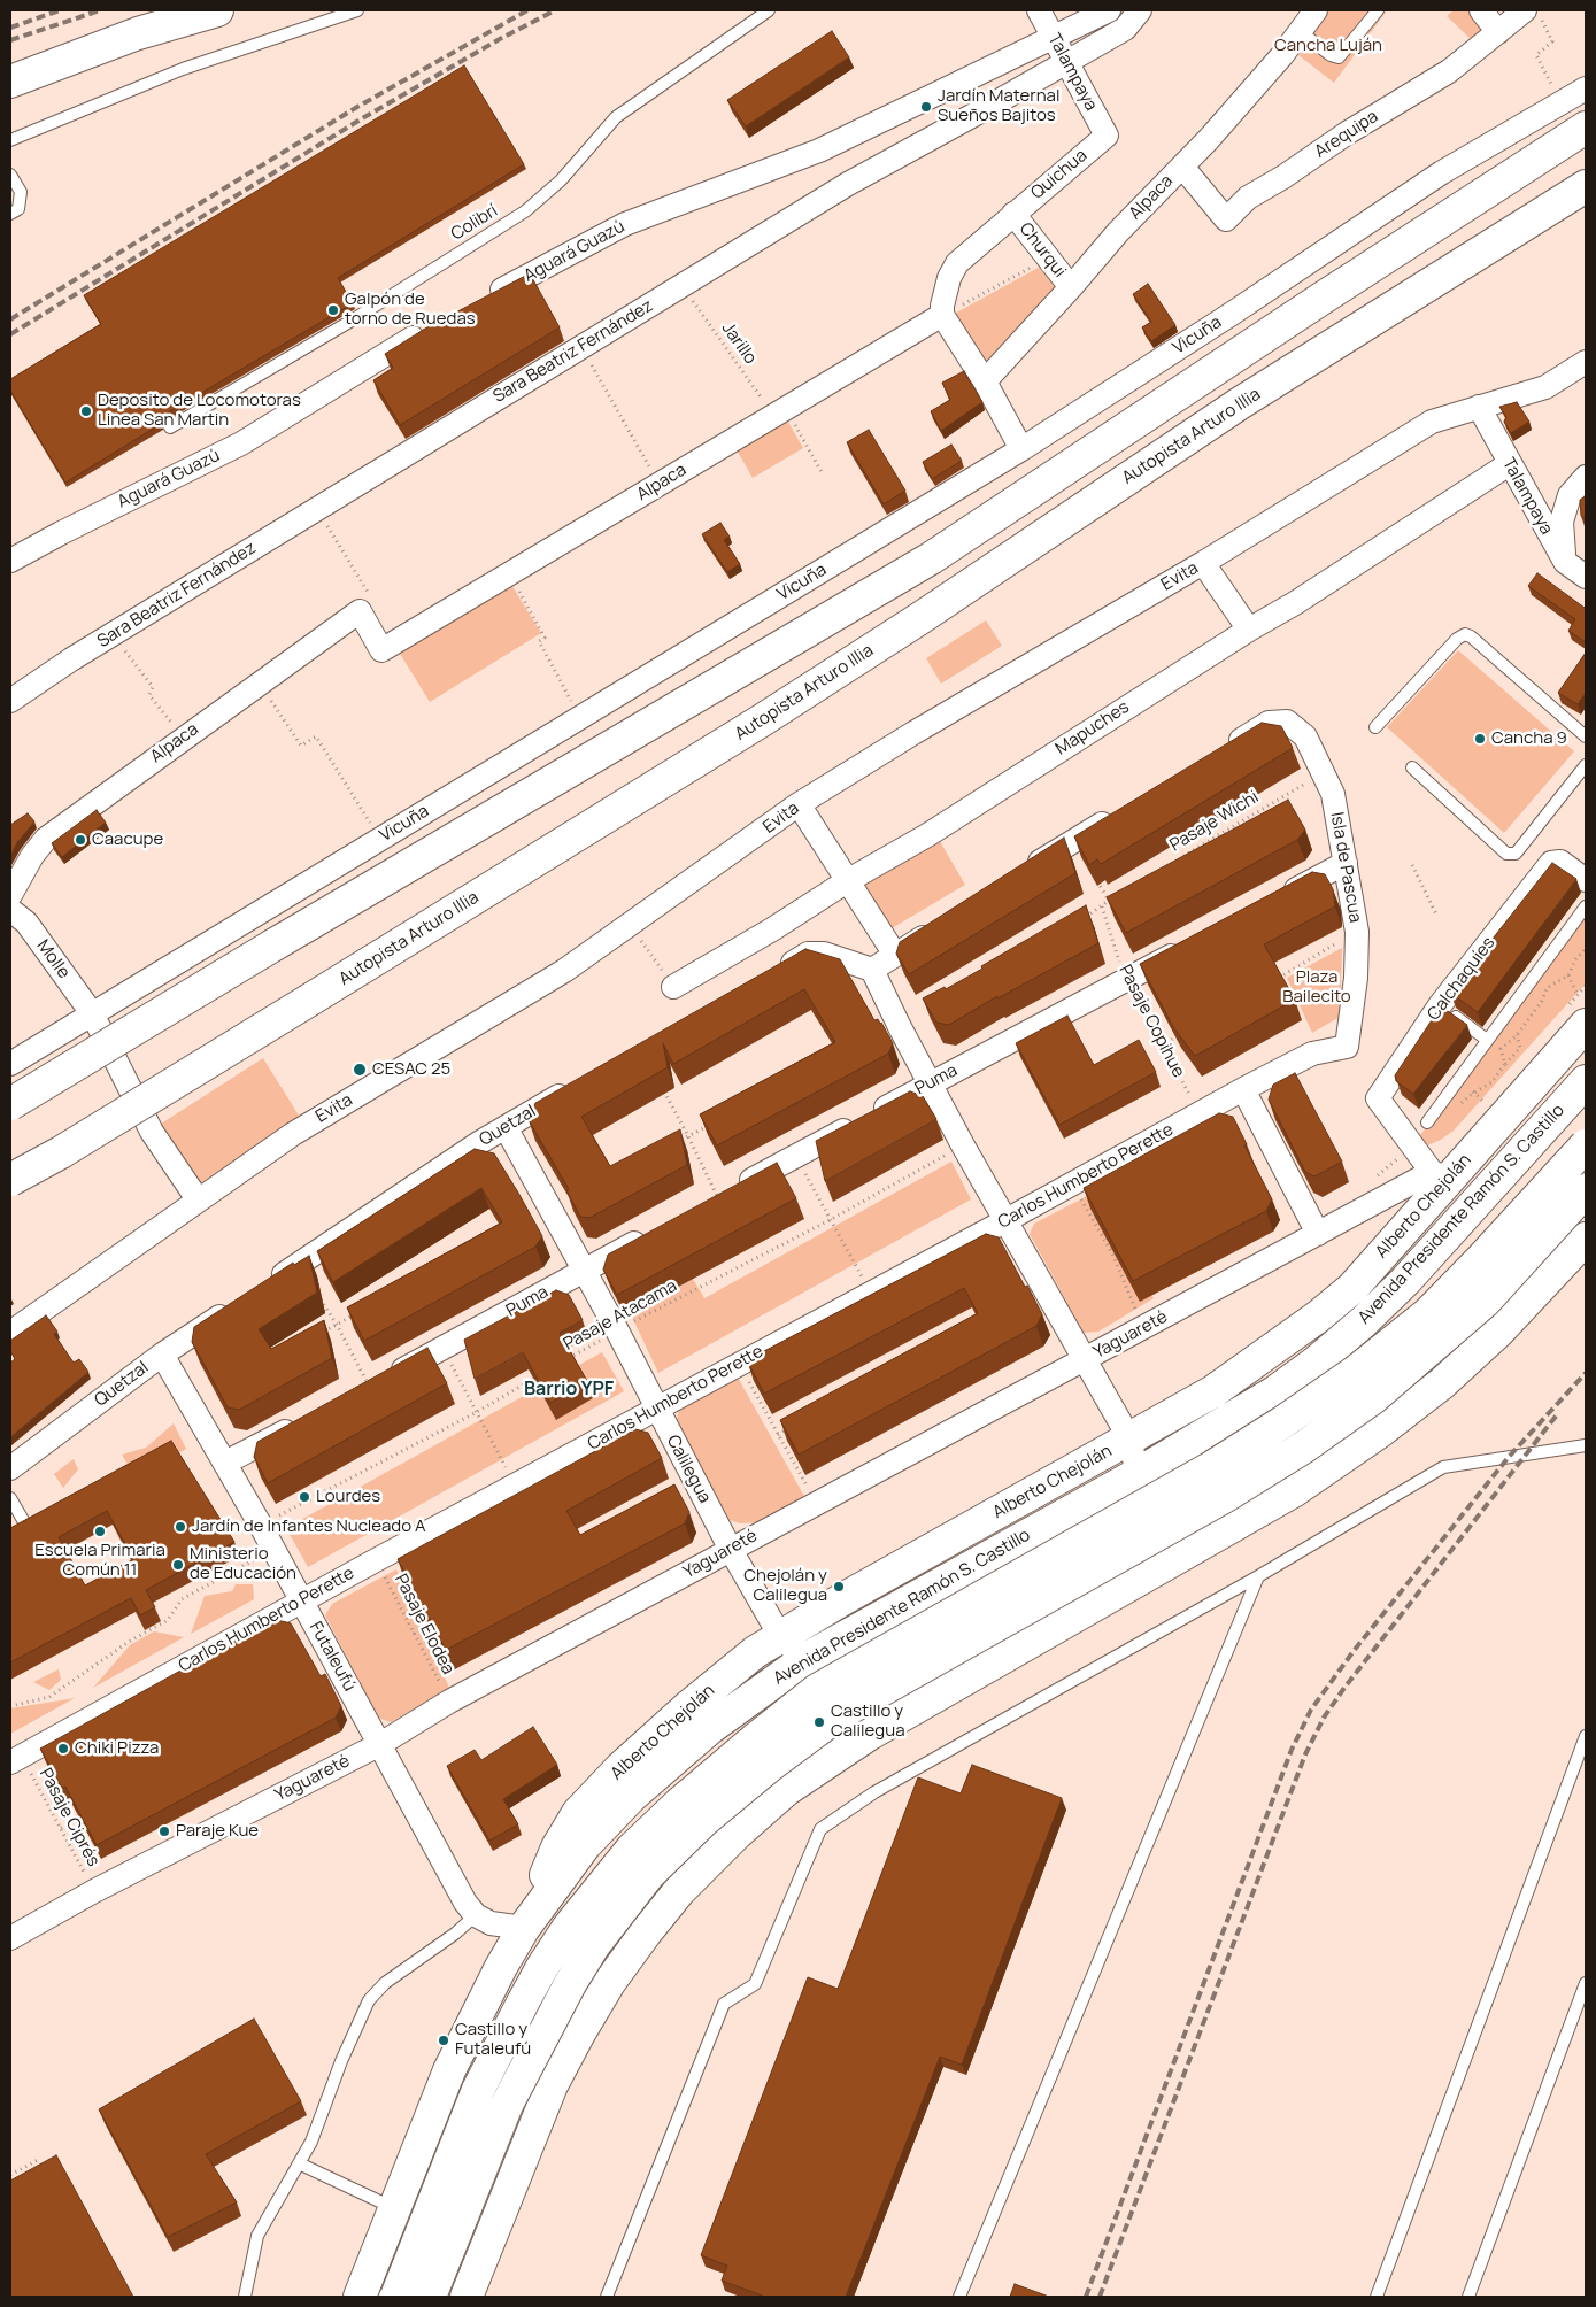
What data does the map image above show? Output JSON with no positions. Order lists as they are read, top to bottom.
{
  "streets": {
    "main road": ["Autopista Arturo Illia", "Alberto Chejolán", "Avenida Presidente Ramón S. Castillo"],
    "street": [
      "Talampaya",
      "Arequipa",
      "Quichua",
      "Alpaca",
      "Churqui",
      "Aguará Guazú",
      "Vicuña",
      "Sara Beatriz Fernández",
      "Evita",
      "Mapuches",
      "Isla de Pascua",
      "Molle",
      "Calchaquíes",
      "Puma",
      "Quetzal",
      "Carlos Humberto Perette",
      "Yaguareté",
      "Calilegua",
      "Futaleufú"
    ],
    "lane": ["Colibrí"],
    "path": [
      "Jarillo",
      "Pasaje Wichi",
      "Pasaje Copihue",
      "Pasaje Atacama",
      "Pasaje Elodea",
      "Pasaje Ciprés"
    ]
  },
  "crossings": [
    ["Talampaya", "Quichua"],
    ["Talampaya", "Aguará Guazú"],
    ["Talampaya", "Sara Beatriz Fernández"],
    ["Talampaya", "Evita"],
    ["Talampaya", "Mapuches"],
    ["Arequipa", "Alpaca"],
    ["Quichua", "Alpaca"],
    ["Quichua", "Churqui"],
    ["Alpaca", "Churqui"],
    ["Alpaca", "Jarillo"],
    ["Vicuña", "Molle"],
    ["Jarillo", "Sara Beatriz Fernández"],
    ["Evita", "Molle"],
    ["Pasaje Wichi", "Isla de Pascua"],
    ["Isla de Pascua", "Carlos Humberto Perette"],
    ["Calchaquíes", "Alberto Chejolán"],
    ["Calchaquíes", "Yaguareté"],
    ["Pasaje Copihue", "Puma"],
    ["Puma", "Calilegua"],
    ["Quetzal", "Calilegua"],
    ["Quetzal", "Futaleufú"],
    ["Carlos Humberto Perette", "Calilegua"],
    ["Carlos Humberto Perette", "Pasaje Elodea"],
    ["Carlos Humberto Perette", "Futaleufú"],
    ["Carlos Humberto Perette", "Pasaje Ciprés"],
    ["Alberto Chejolán", "Avenida Presidente Ramón S. Castillo"],
    ["Alberto Chejolán", "Yaguareté"],
    ["Alberto Chejolán", "Calilegua"],
    ["Avenida Presidente Ramón S. Castillo", "Calilegua"],
    ["Pasaje Atacama", "Calilegua"],
    ["Yaguareté", "Calilegua"],
    ["Yaguareté", "Pasaje Elodea"],
    ["Yaguareté", "Futaleufú"],
    ["Yaguareté", "Pasaje Ciprés"]
  ],
  "districts": ["Barrio YPF"],
  "parks": ["Cancha Luján", "Plaza Bailecito"],
  "places": [
    "Jardín Maternal Sueños Bajitos",
    "Galpón de torno de Ruedas",
    "Deposito de Locomotoras Linea San Martin",
    "Cancha 9",
    "Caacupe",
    "CESAC 25",
    "Lourdes",
    "Jardín de Infantes Nucleado A",
    "Escuela Primaria Común 11",
    "Ministerio de Educación",
    "Chejolán y Calilegua",
    "Castillo y Calilegua",
    "Chiki Pizza",
    "Paraje Kue",
    "Castillo y Futaleufú"
  ]
}
